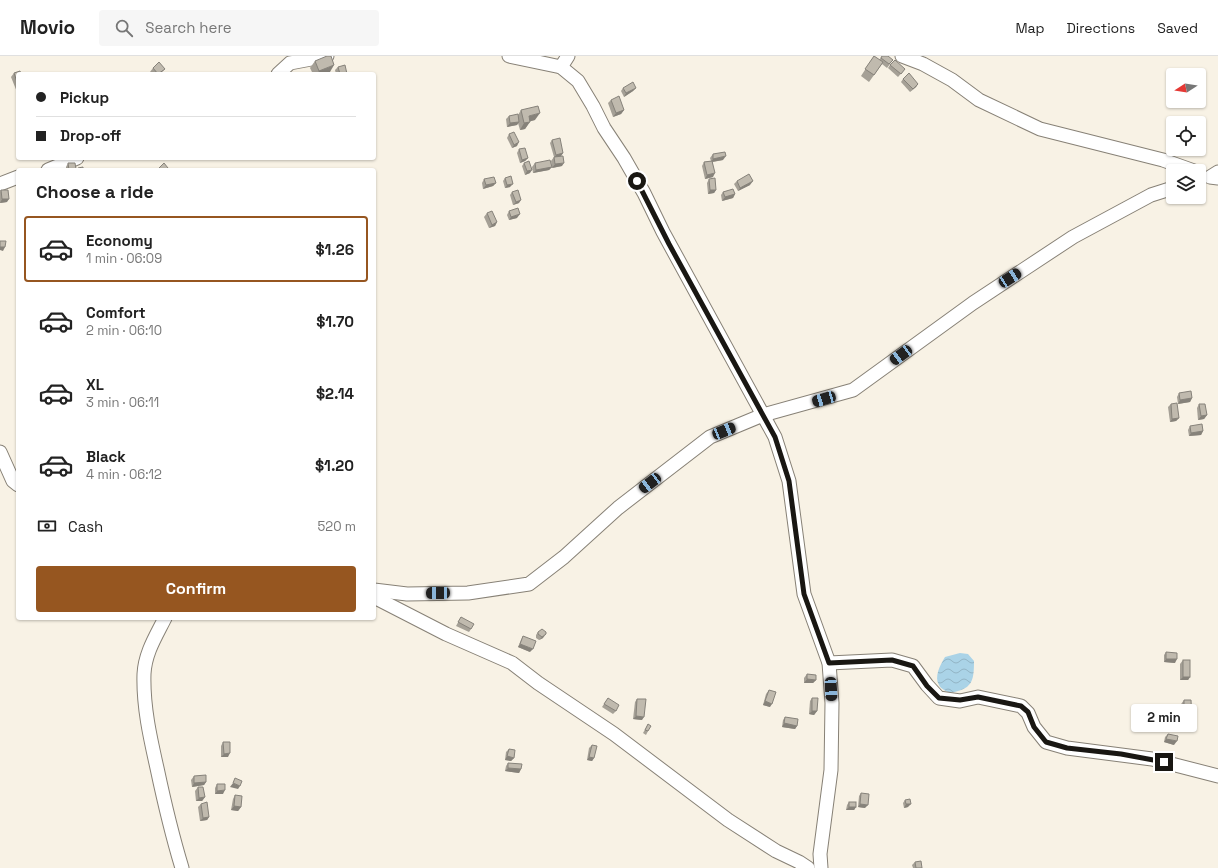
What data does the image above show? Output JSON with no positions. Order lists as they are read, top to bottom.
{
  "north": "left",
  "page": {
    "header": "Movio",
    "search": "Search here",
    "nav": ["Map", "Directions", "Saved"],
    "banner": ["Pickup", "Drop-off"],
    "heading": "Choose a ride",
    "list": [
      {
        "name": "Economy",
        "note": "1 min · 06:09",
        "value": "$1.26"
      },
      {
        "name": "Comfort",
        "note": "2 min · 06:10",
        "value": "$1.70"
      },
      {
        "name": "XL",
        "note": "3 min · 06:11",
        "value": "$2.14"
      },
      {
        "name": "Black",
        "note": "4 min · 06:12",
        "value": "$1.20"
      }
    ],
    "pay": ["Cash", "520 m"],
    "buttons": "Confirm",
    "bubble": "2 min"
  }
}
